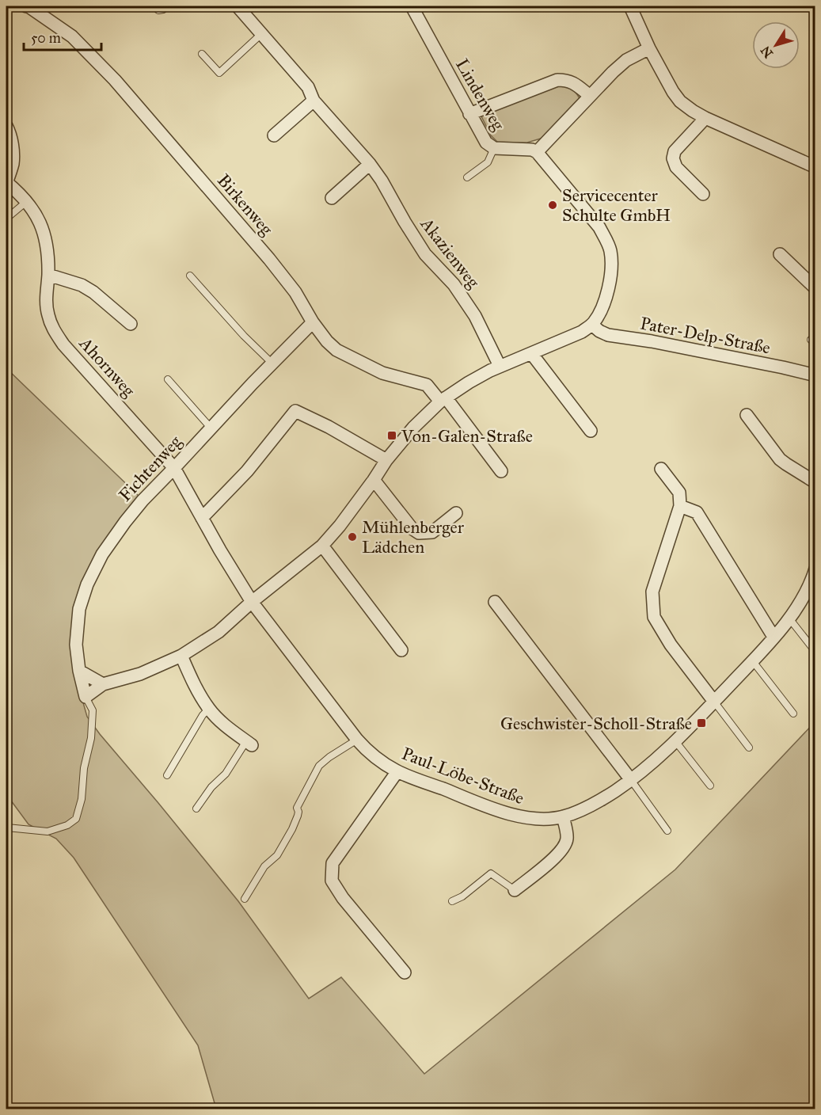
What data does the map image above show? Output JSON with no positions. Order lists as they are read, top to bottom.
{
  "streets": {
    "street": [
      "Lindenweg",
      "Birkenweg",
      "Akazienweg",
      "Pater-Delp-Straße",
      "Ahornweg",
      "Fichtenweg",
      "Paul-Löbe-Straße"
    ]
  },
  "crossings": [
    ["Birkenweg", "Fichtenweg"],
    ["Ahornweg", "Fichtenweg"],
    ["Ahornweg", "Paul-Löbe-Straße"],
    ["Fichtenweg", "Paul-Löbe-Straße"]
  ],
  "places": {
    "other": ["Servicecenter Schulte GmbH", "Mühlenberger Lädchen"],
    "transit": ["Von-Galen-Straße", "Geschwister-Scholl-Straße"]
  },
  "scale_bar": "50 m",
  "north": "bottom left"
}
